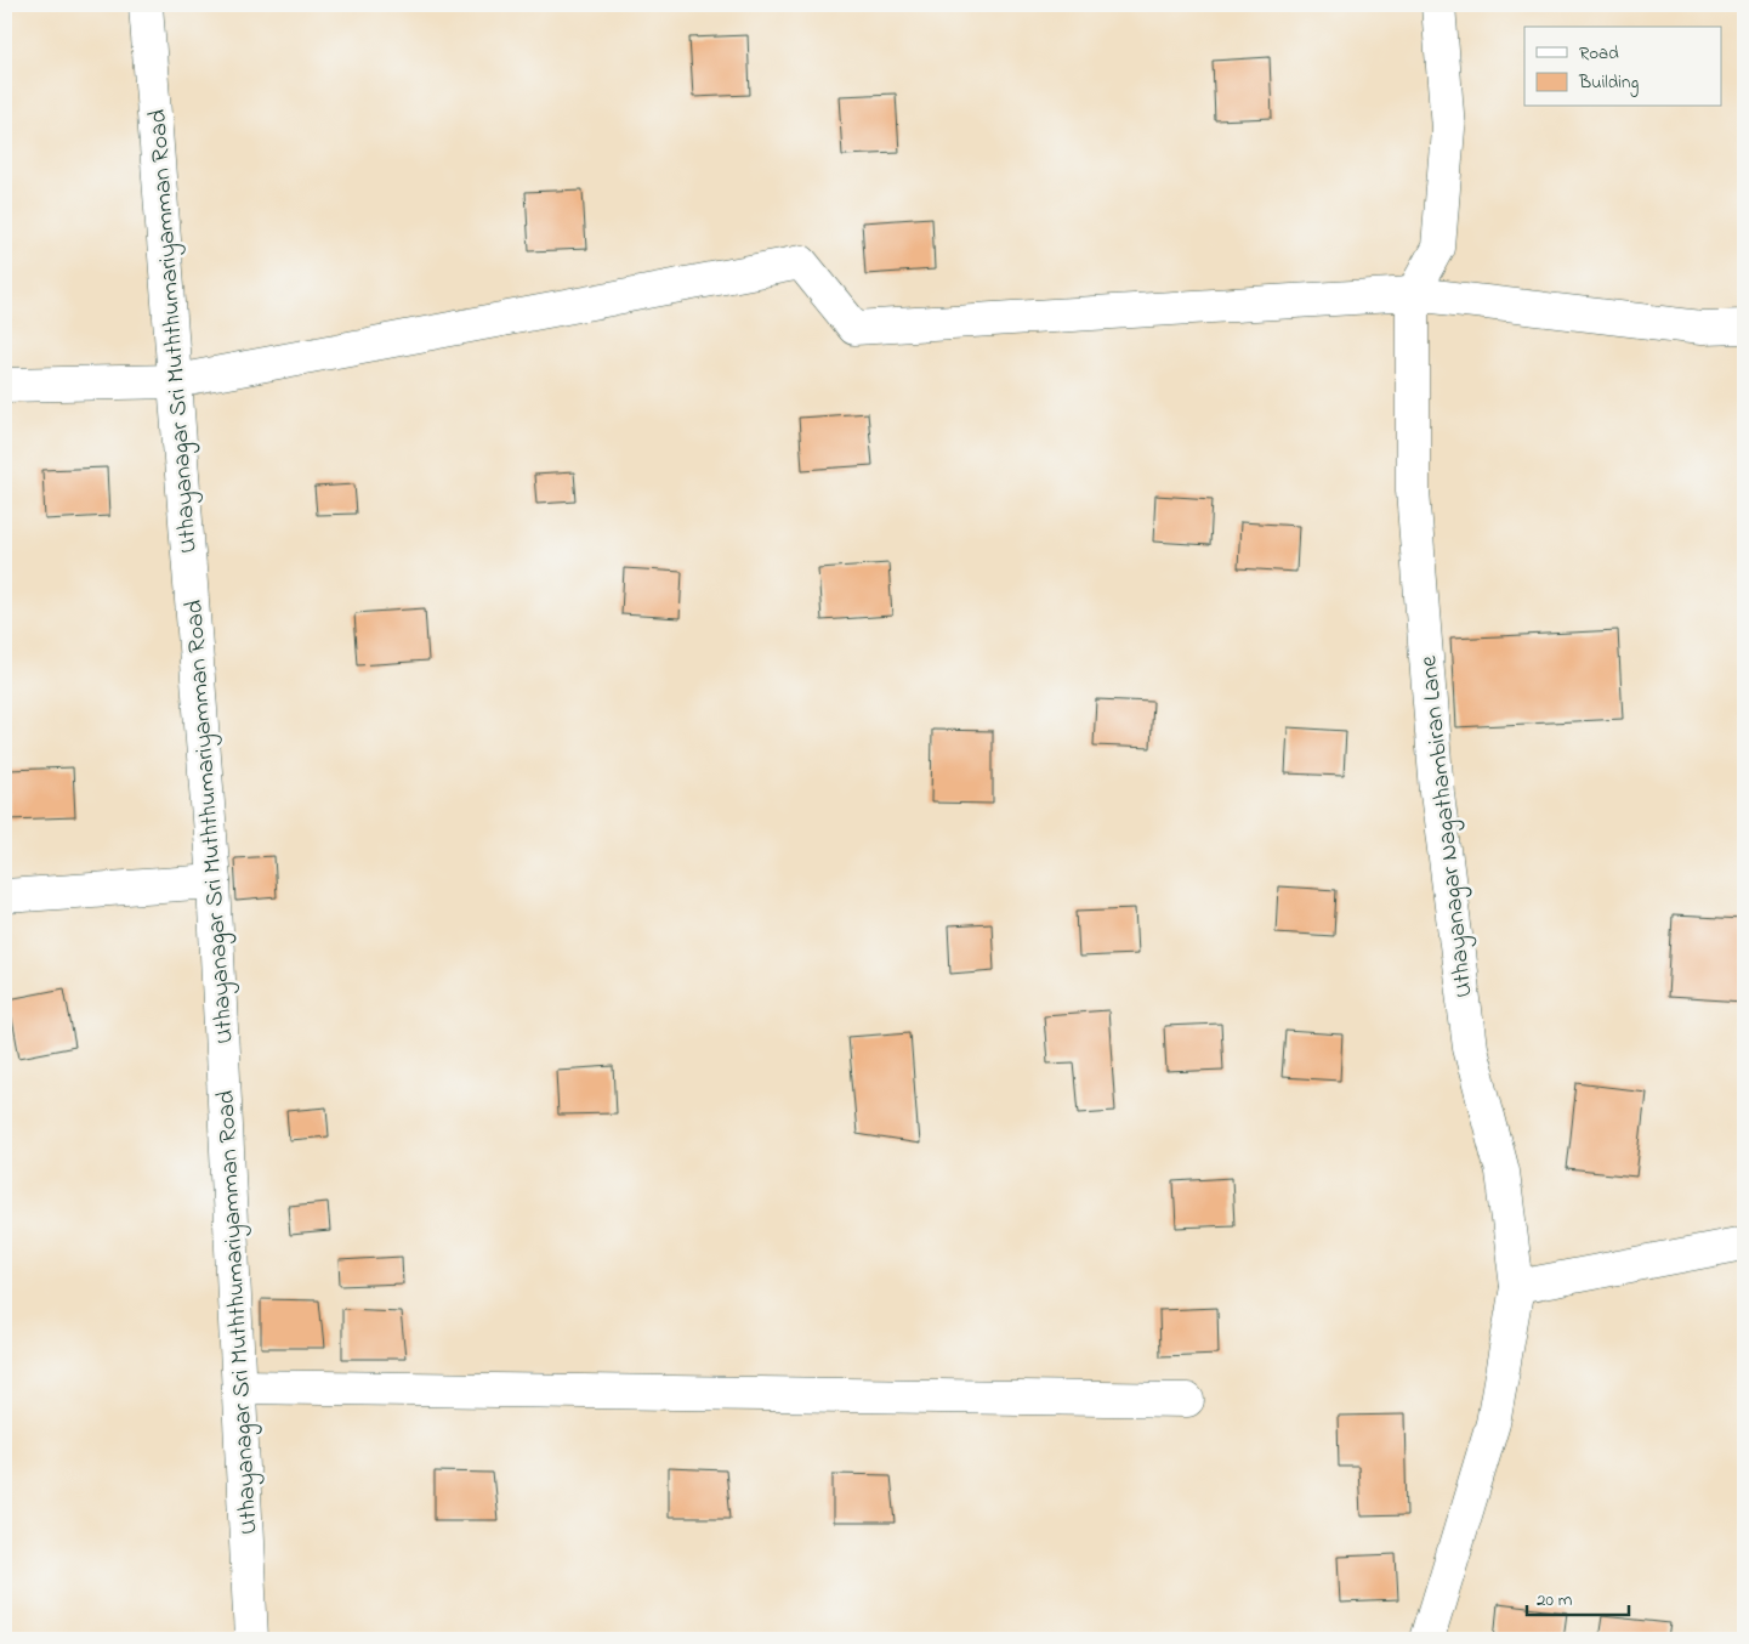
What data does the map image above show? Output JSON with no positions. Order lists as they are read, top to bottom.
{
  "streets": {
    "street": ["Uthayanagar Sri Muththumariyamman Road", "Uthayanagar Nagathambiran Lane"]
  },
  "legend": ["Road", "Building"],
  "scale_bar": "20 m"
}
